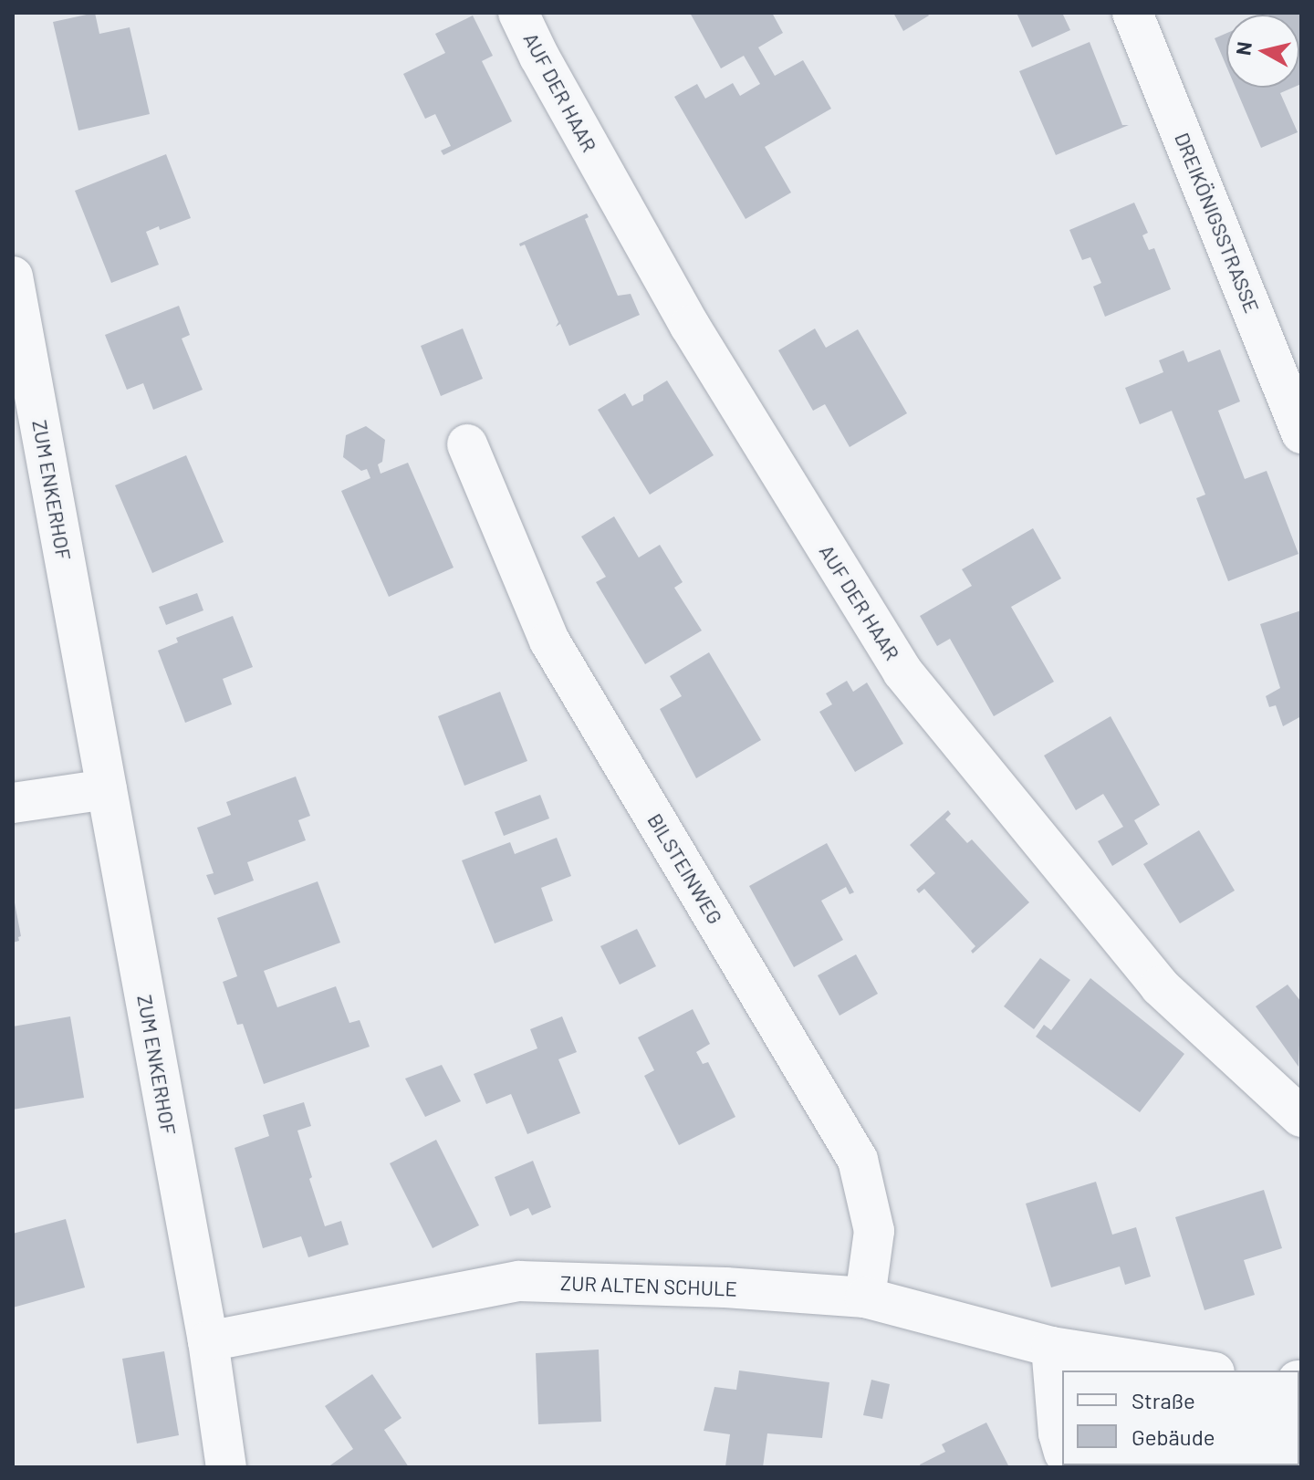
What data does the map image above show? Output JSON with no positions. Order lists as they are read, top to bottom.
{
  "streets": {
    "street": [
      "AUF DER HAAR",
      "DREIKÖNIGSSTRASSE",
      "ZUM ENKERHOF",
      "BILSTEINWEG",
      "ZUR ALTEN SCHULE"
    ]
  },
  "crossings": [
    ["ZUM ENKERHOF", "ZUR ALTEN SCHULE"],
    ["BILSTEINWEG", "ZUR ALTEN SCHULE"]
  ],
  "legend": ["Straße", "Gebäude"],
  "north": "left"
}
